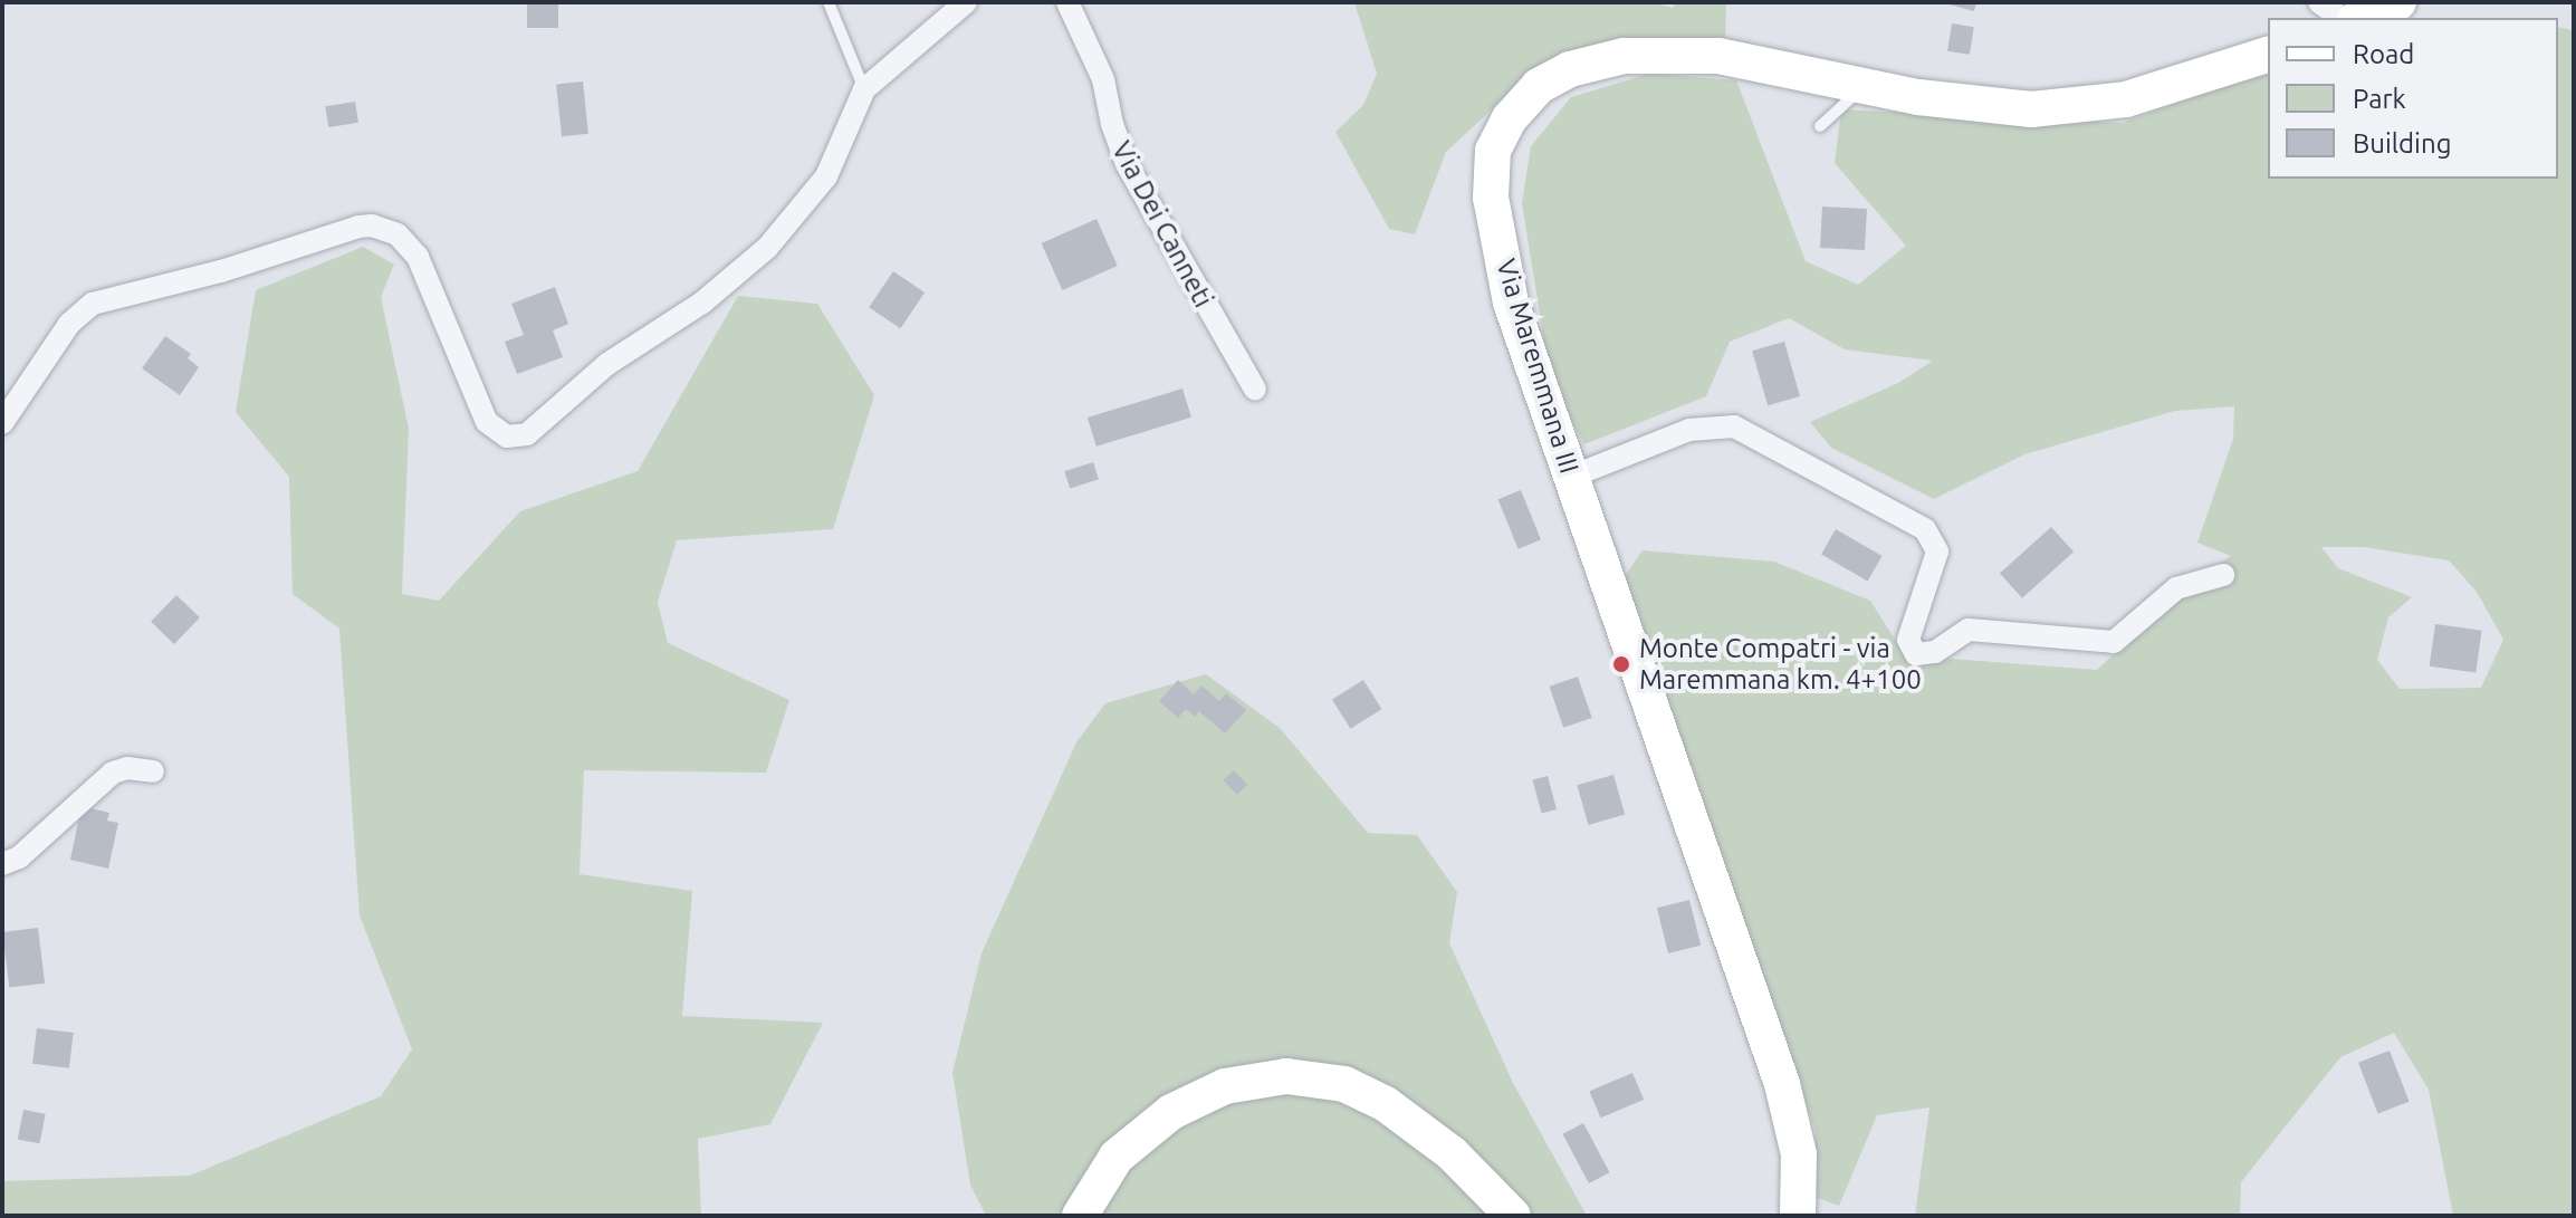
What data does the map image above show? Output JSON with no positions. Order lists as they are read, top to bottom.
{
  "streets": {
    "main road": ["Via Maremmana III"],
    "street": ["Via Dei Canneti"]
  },
  "places": ["Monte Compatri - via Maremmana km. 4+100"],
  "legend": ["Road", "Park", "Building"]
}
